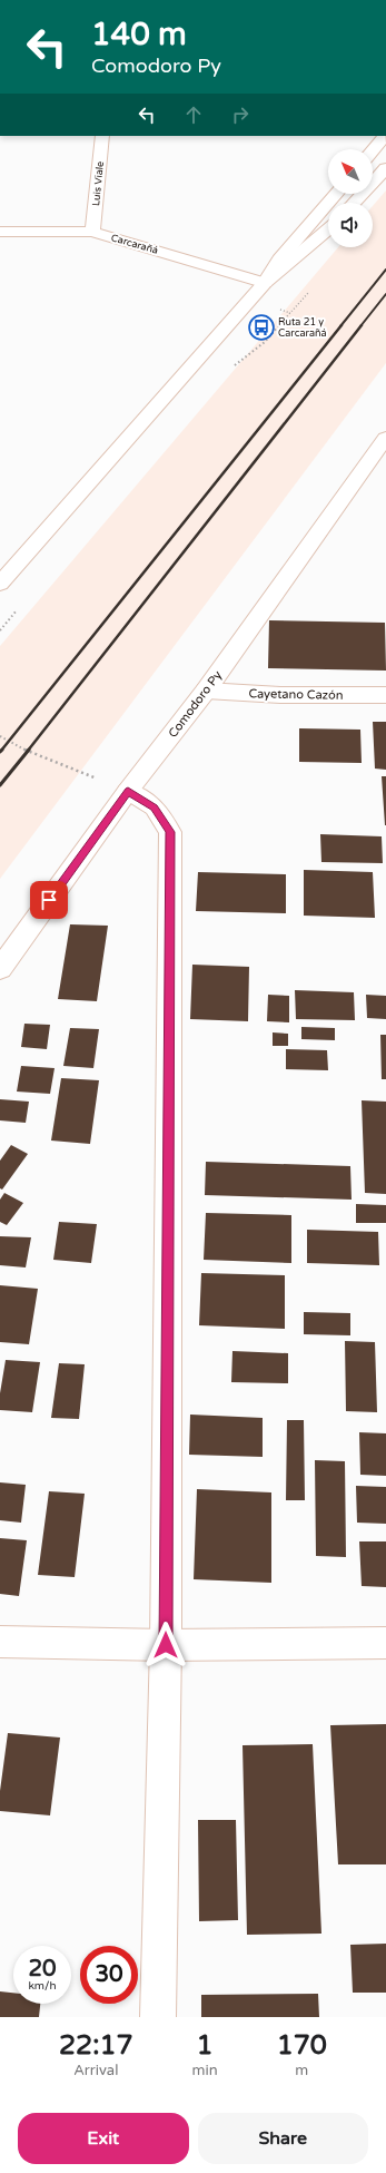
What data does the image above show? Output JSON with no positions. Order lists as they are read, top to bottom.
{
  "streets": {
    "street": [
      "Luis Viale",
      "Carcarañá",
      "Cayetano Cazón",
      "Comodoro Py"
    ]
  },
  "crossings": [
    ["Luis Viale", "Carcarañá"],
    ["Cayetano Cazón", "Comodoro Py"]
  ],
  "places": {
    "bus stop": ["Ruta 21 y Carcarañá"]
  },
  "north": "top left",
  "page": {
    "turn": ["140 m", "Comodoro Py"],
    "speed": "20 km/h",
    "limit": "30",
    "eta": [
      "22:17",
      "Arrival",
      "1",
      "min",
      "170",
      "m"
    ],
    "buttons": ["Exit", "Share"]
  }
}
